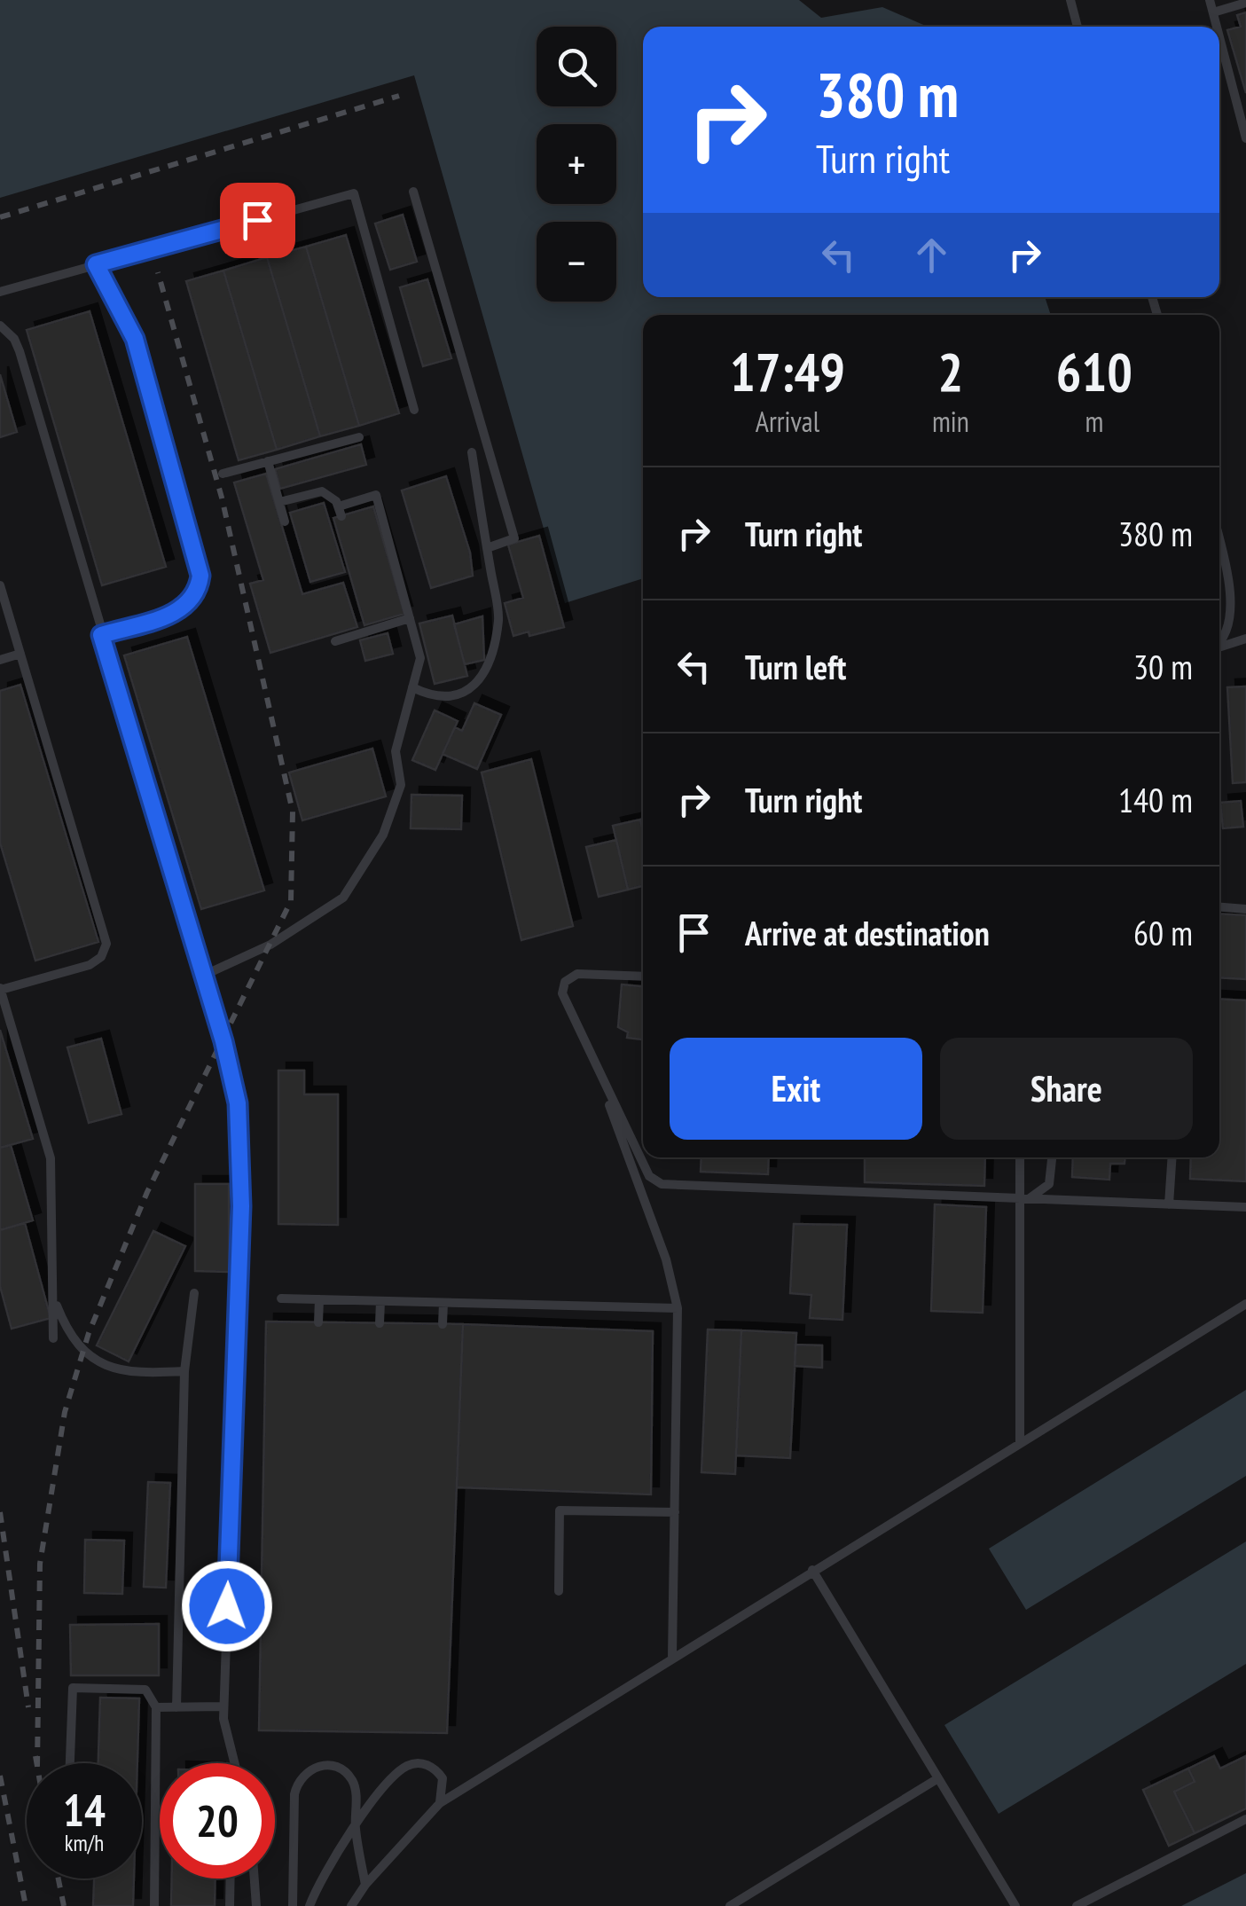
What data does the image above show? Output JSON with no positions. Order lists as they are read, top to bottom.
{
  "page": {
    "map_buttons": ["+", "−"],
    "turn": ["380 m", "Turn right"],
    "eta": [
      "17:49",
      "Arrival",
      "2",
      "min",
      "610",
      "m"
    ],
    "list": [
      {
        "name": "Turn right",
        "value": "380 m"
      },
      {
        "name": "Turn left",
        "value": "30 m"
      },
      {
        "name": "Turn right",
        "value": "140 m"
      },
      {
        "name": "Arrive at destination",
        "value": "60 m"
      }
    ],
    "buttons": ["Exit", "Share"],
    "speed": "14 km/h",
    "limit": "20"
  }
}
